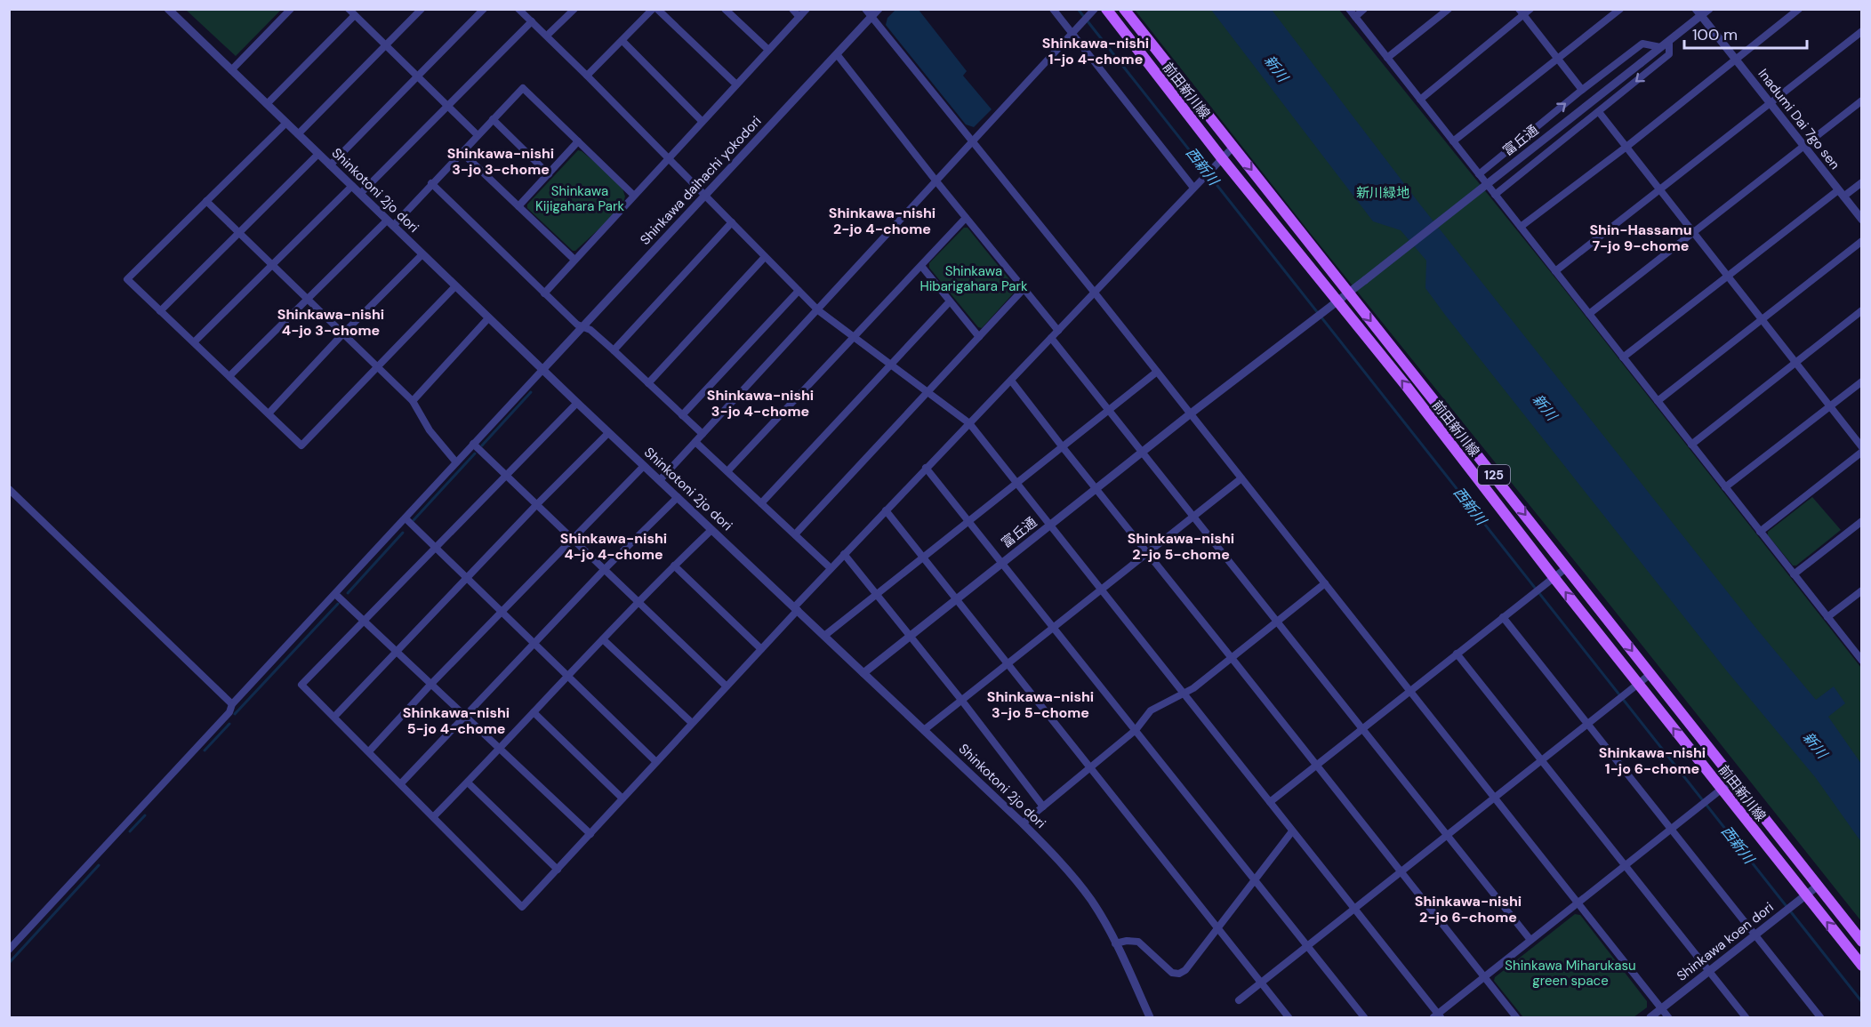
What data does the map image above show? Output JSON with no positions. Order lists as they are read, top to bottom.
{
  "streets": {
    "main road": ["前田新川線", "125"],
    "street": [
      "Inadumi Dai 7go sen",
      "富丘通",
      "Shinkawa daihachi yokodori",
      "Shinkotoni 2jo dori",
      "Shinkawa koen dori"
    ]
  },
  "crossings": [
    ["前田新川線", "富丘通"],
    ["前田新川線", "Shinkawa koen dori"],
    ["Inadumi Dai 7go sen", "富丘通"],
    ["富丘通", "Shinkotoni 2jo dori"],
    ["Shinkawa daihachi yokodori", "Shinkotoni 2jo dori"]
  ],
  "districts": [
    "Shinkawa-nishi 1-jo 4-chome",
    "Shinkawa-nishi 3-jo 3-chome",
    "Shinkawa-nishi 2-jo 4-chome",
    "Shin-Hassamu 7-jo 9-chome",
    "Shinkawa-nishi 4-jo 3-chome",
    "Shinkawa-nishi 3-jo 4-chome",
    "Shinkawa-nishi 4-jo 4-chome",
    "Shinkawa-nishi 2-jo 5-chome",
    "Shinkawa-nishi 3-jo 5-chome",
    "Shinkawa-nishi 5-jo 4-chome",
    "Shinkawa-nishi 1-jo 6-chome",
    "Shinkawa-nishi 2-jo 6-chome"
  ],
  "water": ["新川", "西新川"],
  "parks": [
    "Shinkawa Kijigahara Park",
    "新川緑地",
    "Shinkawa Hibarigahara Park",
    "Shinkawa Miharukasu green space"
  ],
  "scale_bar": "100 m"
}
